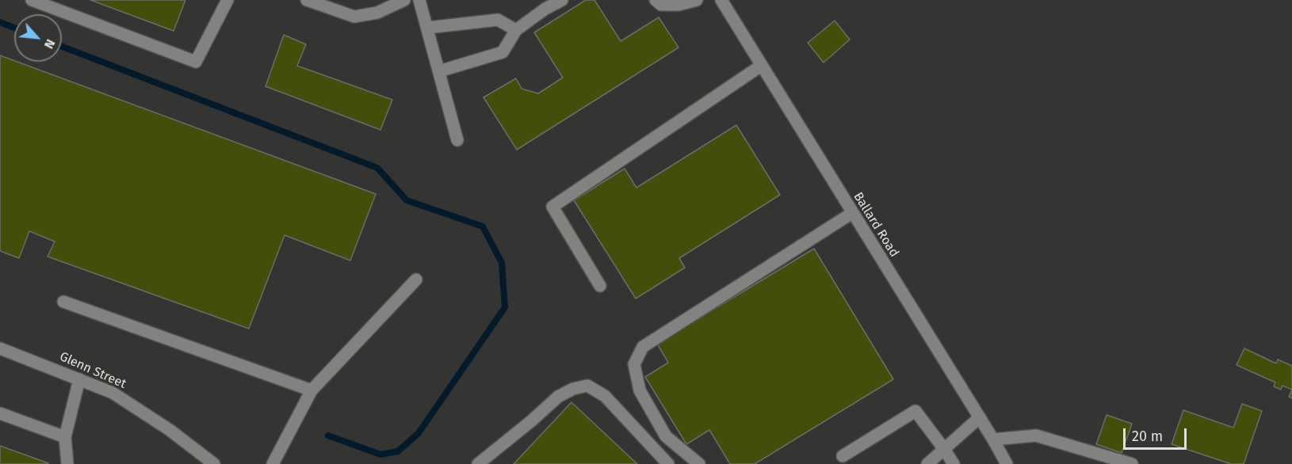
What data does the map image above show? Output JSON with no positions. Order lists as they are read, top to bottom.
{
  "streets": {
    "street": ["Ballard Road", "Glenn Street"]
  },
  "scale_bar": "20 m",
  "north": "bottom right"
}
